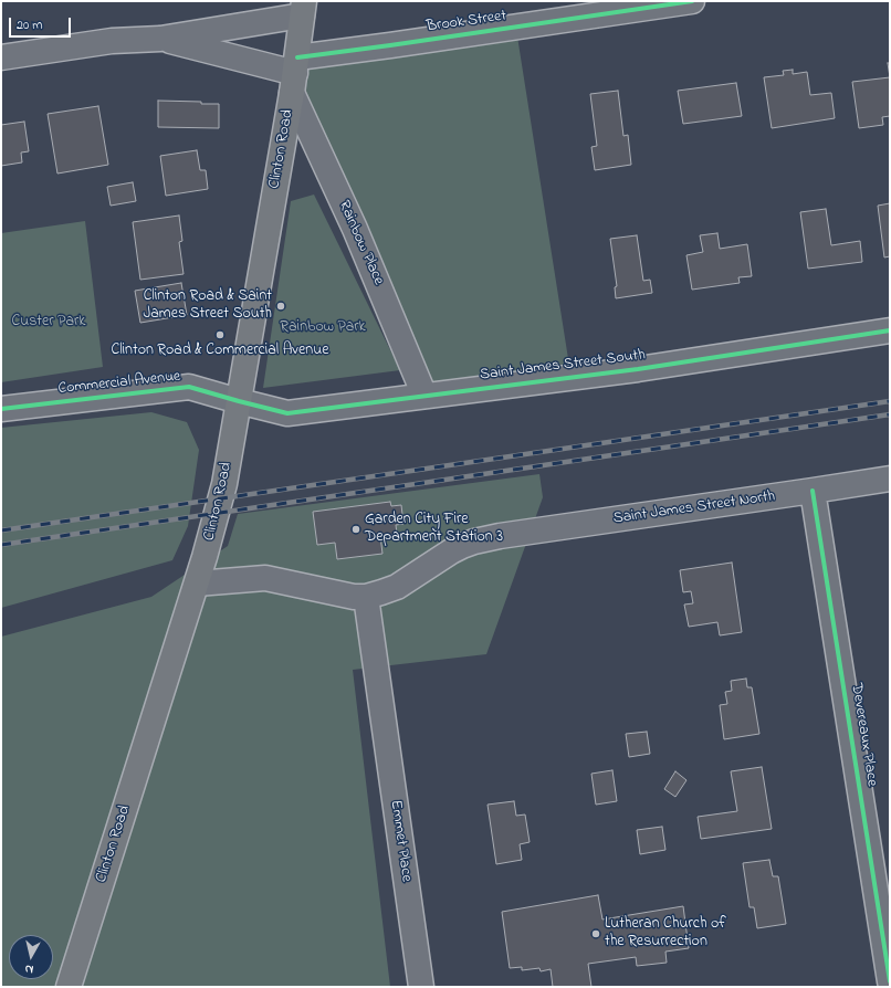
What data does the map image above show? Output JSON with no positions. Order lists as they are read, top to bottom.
{
  "streets": {
    "main road": ["Clinton Road"],
    "street": [
      "Brook Street",
      "Rainbow Place",
      "Saint James Street South",
      "Commercial Avenue",
      "Saint James Street North",
      "Devereaux Place",
      "Emmet Place"
    ]
  },
  "crossings": [
    ["Brook Street", "Clinton Road"],
    ["Brook Street", "Rainbow Place"],
    ["Clinton Road", "Rainbow Place"],
    ["Clinton Road", "Saint James Street South"],
    ["Clinton Road", "Commercial Avenue"],
    ["Rainbow Place", "Saint James Street South"],
    ["Saint James Street South", "Commercial Avenue"],
    ["Saint James Street North", "Devereaux Place"],
    ["Saint James Street North", "Emmet Place"]
  ],
  "parks": ["Custer Park", "Rainbow Park"],
  "places": [
    "Clinton Road & Saint James Street South",
    "Clinton Road & Commercial Avenue",
    "Garden City Fire Department Station 3",
    "Lutheran Church of the Resurrection"
  ],
  "scale_bar": "20 m",
  "north": "bottom"
}
